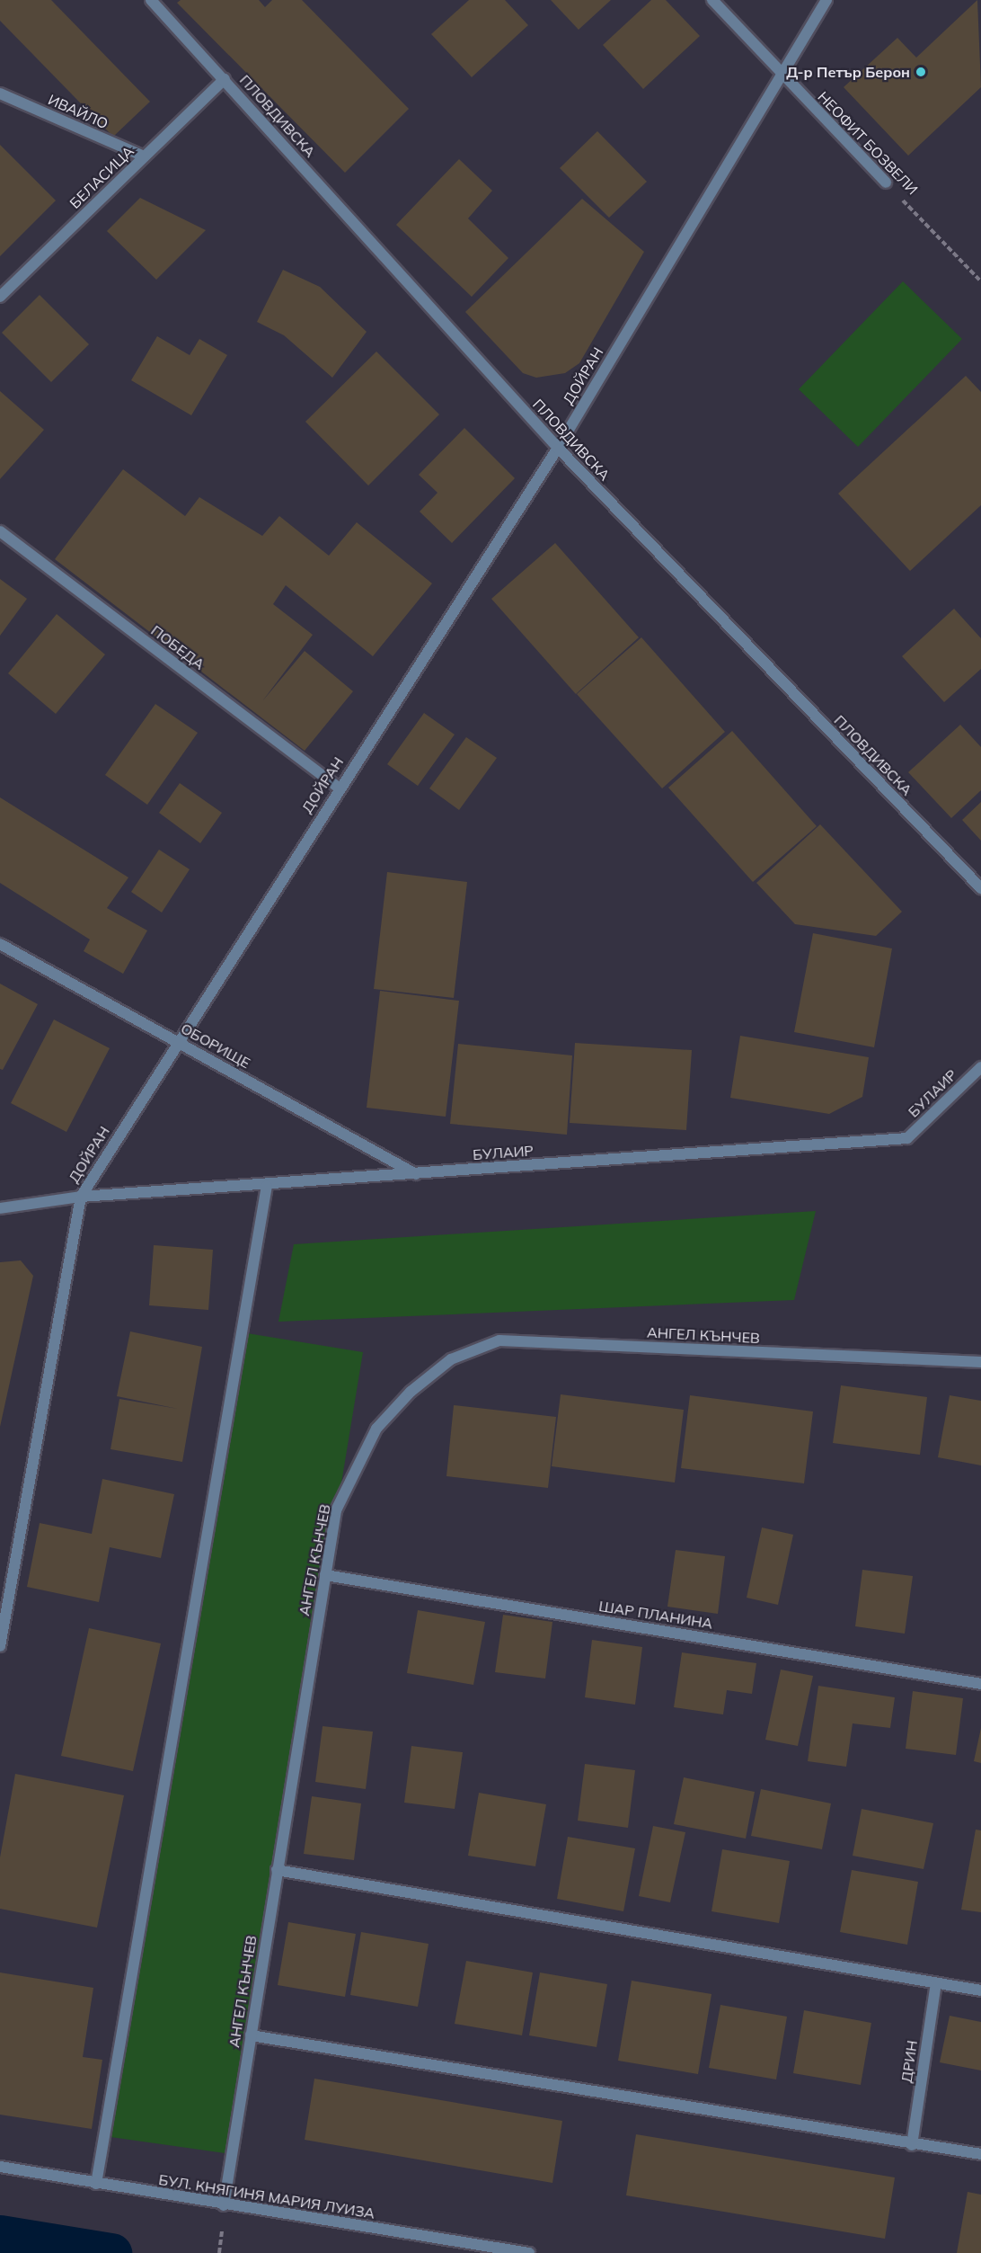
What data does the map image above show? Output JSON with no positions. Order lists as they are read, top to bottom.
{
  "streets": {
    "street": [
      "ИВАЙЛО",
      "ПЛОВДИВСКА",
      "НЕОФИТ БОЗВЕЛИ",
      "БЕЛАСИЦА",
      "ДОЙРАН",
      "ПОБЕДА",
      "ОБОРИЩЕ",
      "БУЛАИР",
      "АНГЕЛ КЪНЧЕВ",
      "ШАР ПЛАНИНА",
      "ДРИН",
      "БУЛ. КНЯГИНЯ МАРИЯ ЛУИЗА"
    ]
  },
  "crossings": [
    ["ИВАЙЛО", "БЕЛАСИЦА"],
    ["ПЛОВДИВСКА", "БЕЛАСИЦА"],
    ["ПЛОВДИВСКА", "ДОЙРАН"],
    ["НЕОФИТ БОЗВЕЛИ", "ДОЙРАН"],
    ["ДОЙРАН", "ПОБЕДА"],
    ["ДОЙРАН", "ОБОРИЩЕ"],
    ["ДОЙРАН", "БУЛАИР"],
    ["ОБОРИЩЕ", "БУЛАИР"],
    ["АНГЕЛ КЪНЧЕВ", "ШАР ПЛАНИНА"],
    ["АНГЕЛ КЪНЧЕВ", "БУЛ. КНЯГИНЯ МАРИЯ ЛУИЗА"]
  ],
  "places": ["Д-р Петър Берон"]
}
